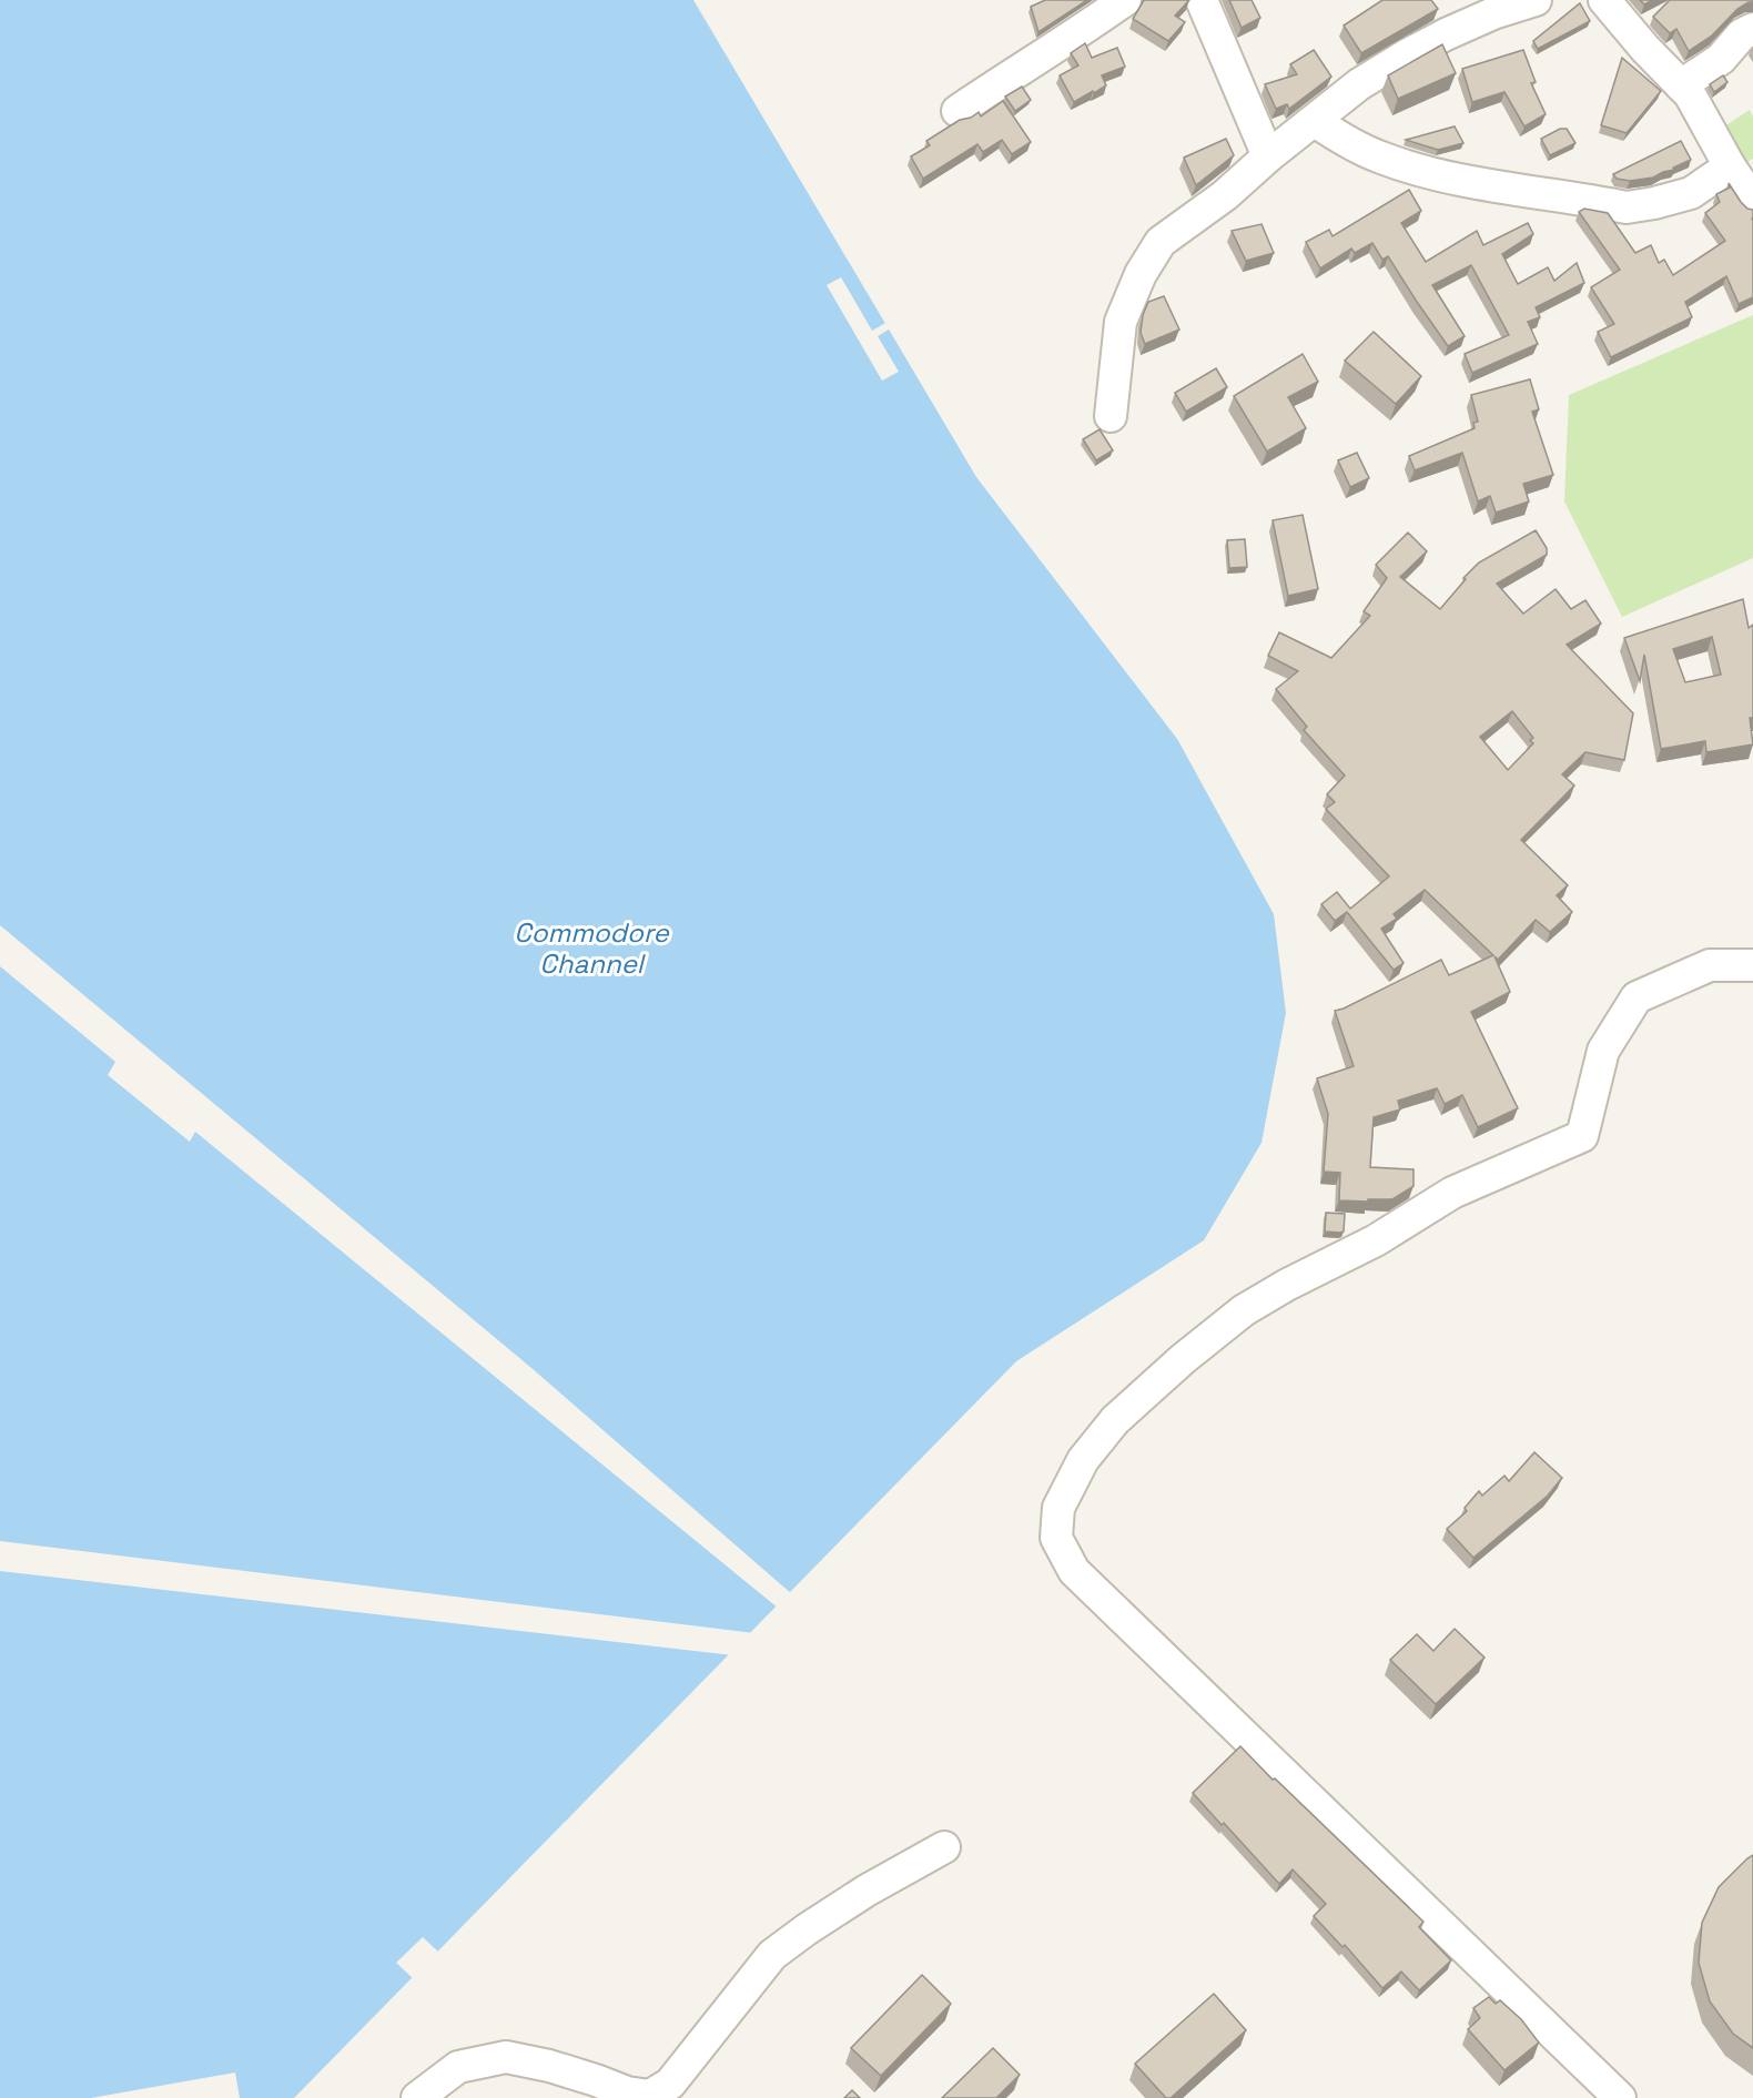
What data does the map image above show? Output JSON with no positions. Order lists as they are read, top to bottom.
{
  "water": ["Commodore Channel"]
}
